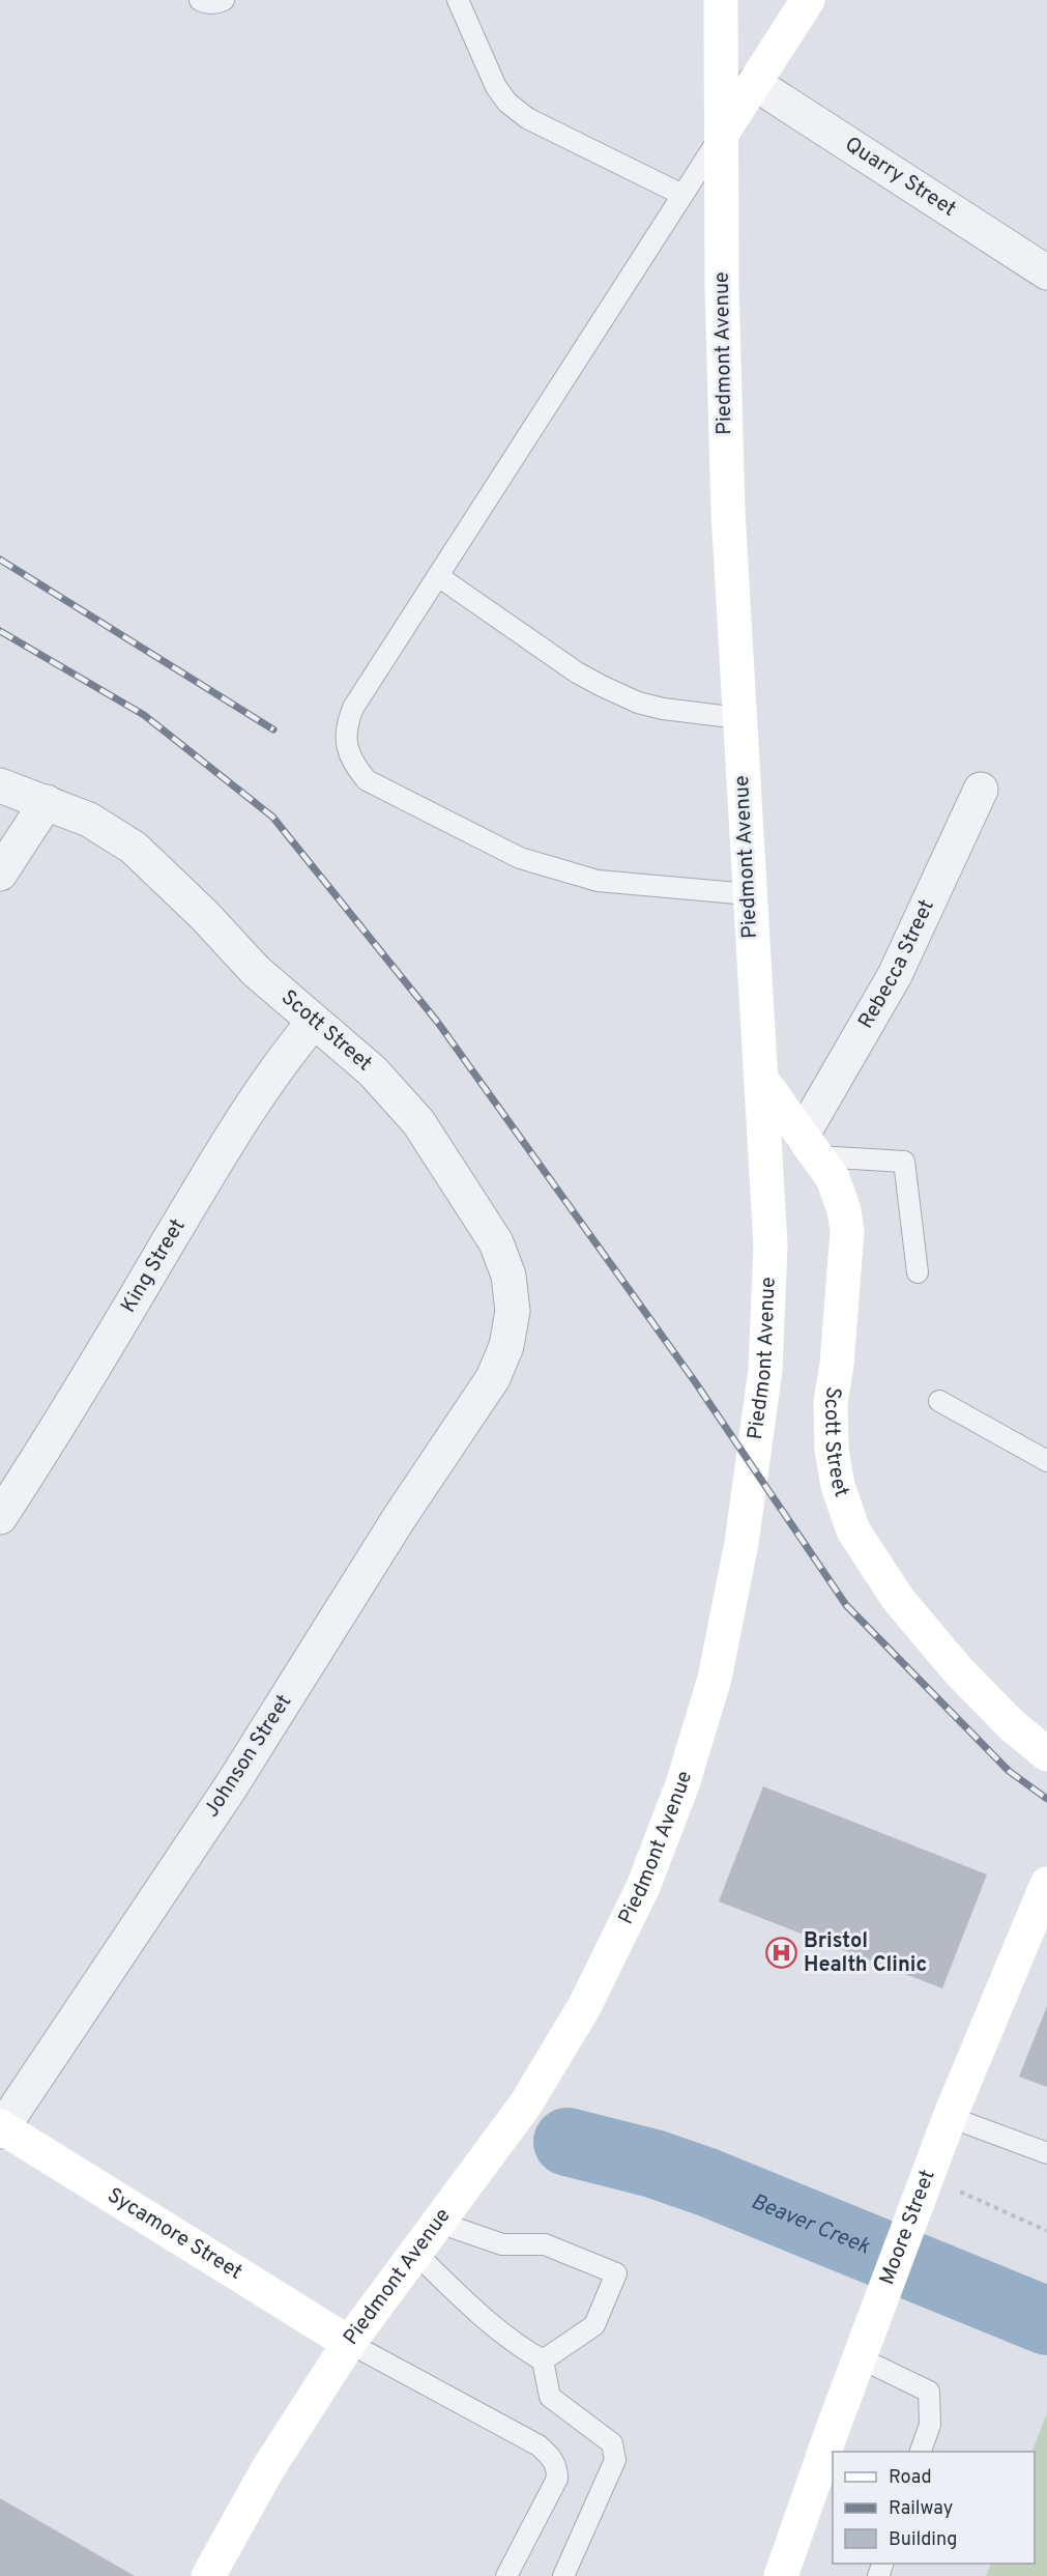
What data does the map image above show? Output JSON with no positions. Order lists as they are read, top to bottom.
{
  "streets": {
    "main road": [
      "Piedmont Avenue",
      "Scott Street",
      "Moore Street",
      "Sycamore Street"
    ],
    "street": [
      "Quarry Street",
      "Rebecca Street",
      "King Street",
      "Johnson Street"
    ]
  },
  "crossings": [
    ["Piedmont Avenue", "Scott Street"],
    ["Piedmont Avenue", "Sycamore Street"],
    ["Rebecca Street", "Scott Street"],
    ["Scott Street", "King Street"],
    ["Scott Street", "Johnson Street"],
    ["Johnson Street", "Sycamore Street"]
  ],
  "water": ["Beaver Creek"],
  "places": {
    "hospital": ["Bristol Health Clinic"]
  },
  "legend": ["Road", "Railway", "Building"]
}
